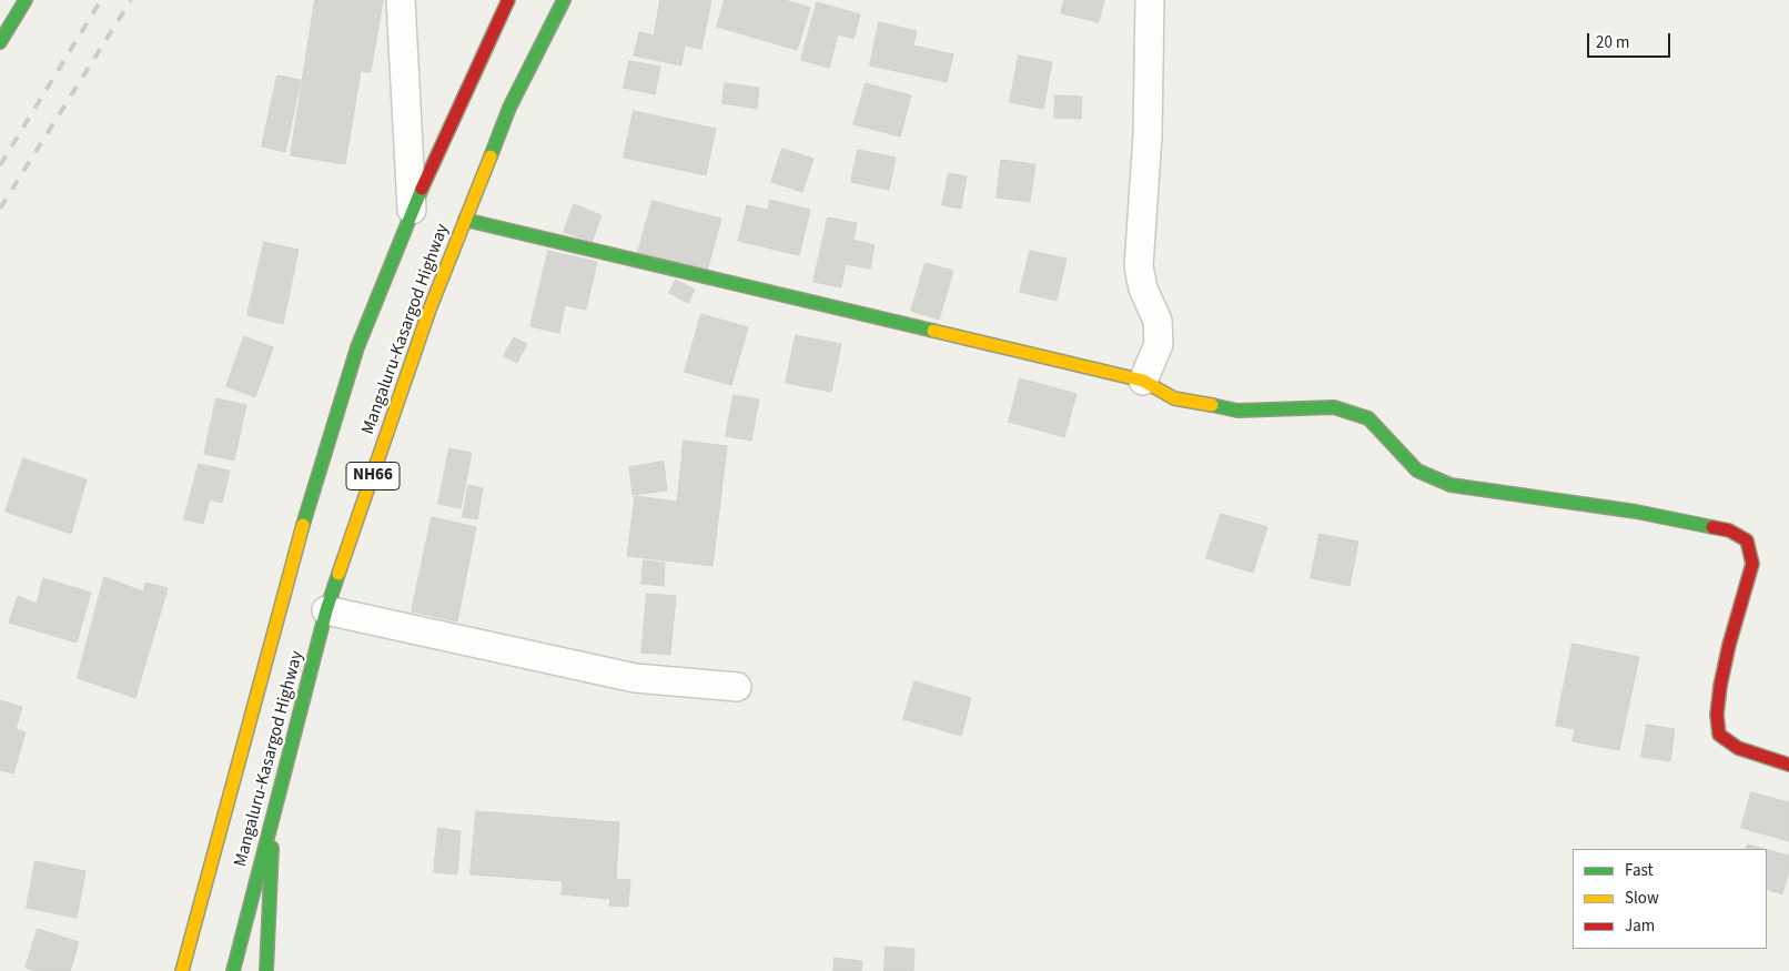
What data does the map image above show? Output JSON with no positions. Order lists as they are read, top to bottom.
{
  "streets": {
    "main road": ["Mangaluru-Kasargod Highway", "NH66"]
  },
  "legend": ["Fast", "Slow", "Jam"],
  "scale_bar": "20 m"
}
